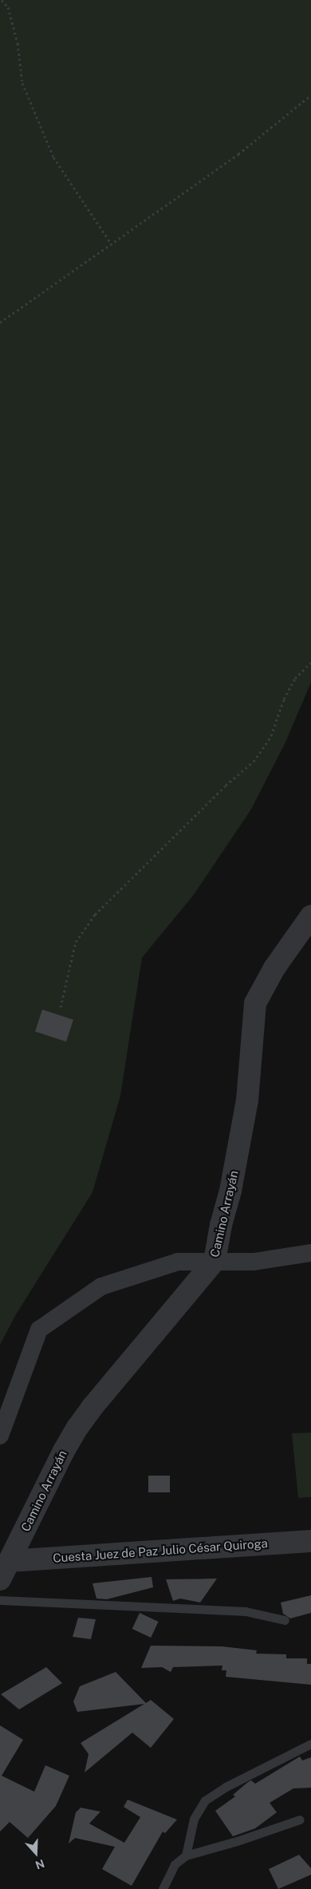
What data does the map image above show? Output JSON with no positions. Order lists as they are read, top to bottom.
{
  "streets": {
    "street": ["Camino Arrayán", "Cuesta Juez de Paz Julio César Quiroga"]
  },
  "crossings": [
    ["Camino Arrayán", "Cuesta Juez de Paz Julio César Quiroga"]
  ],
  "north": "bottom"
}
